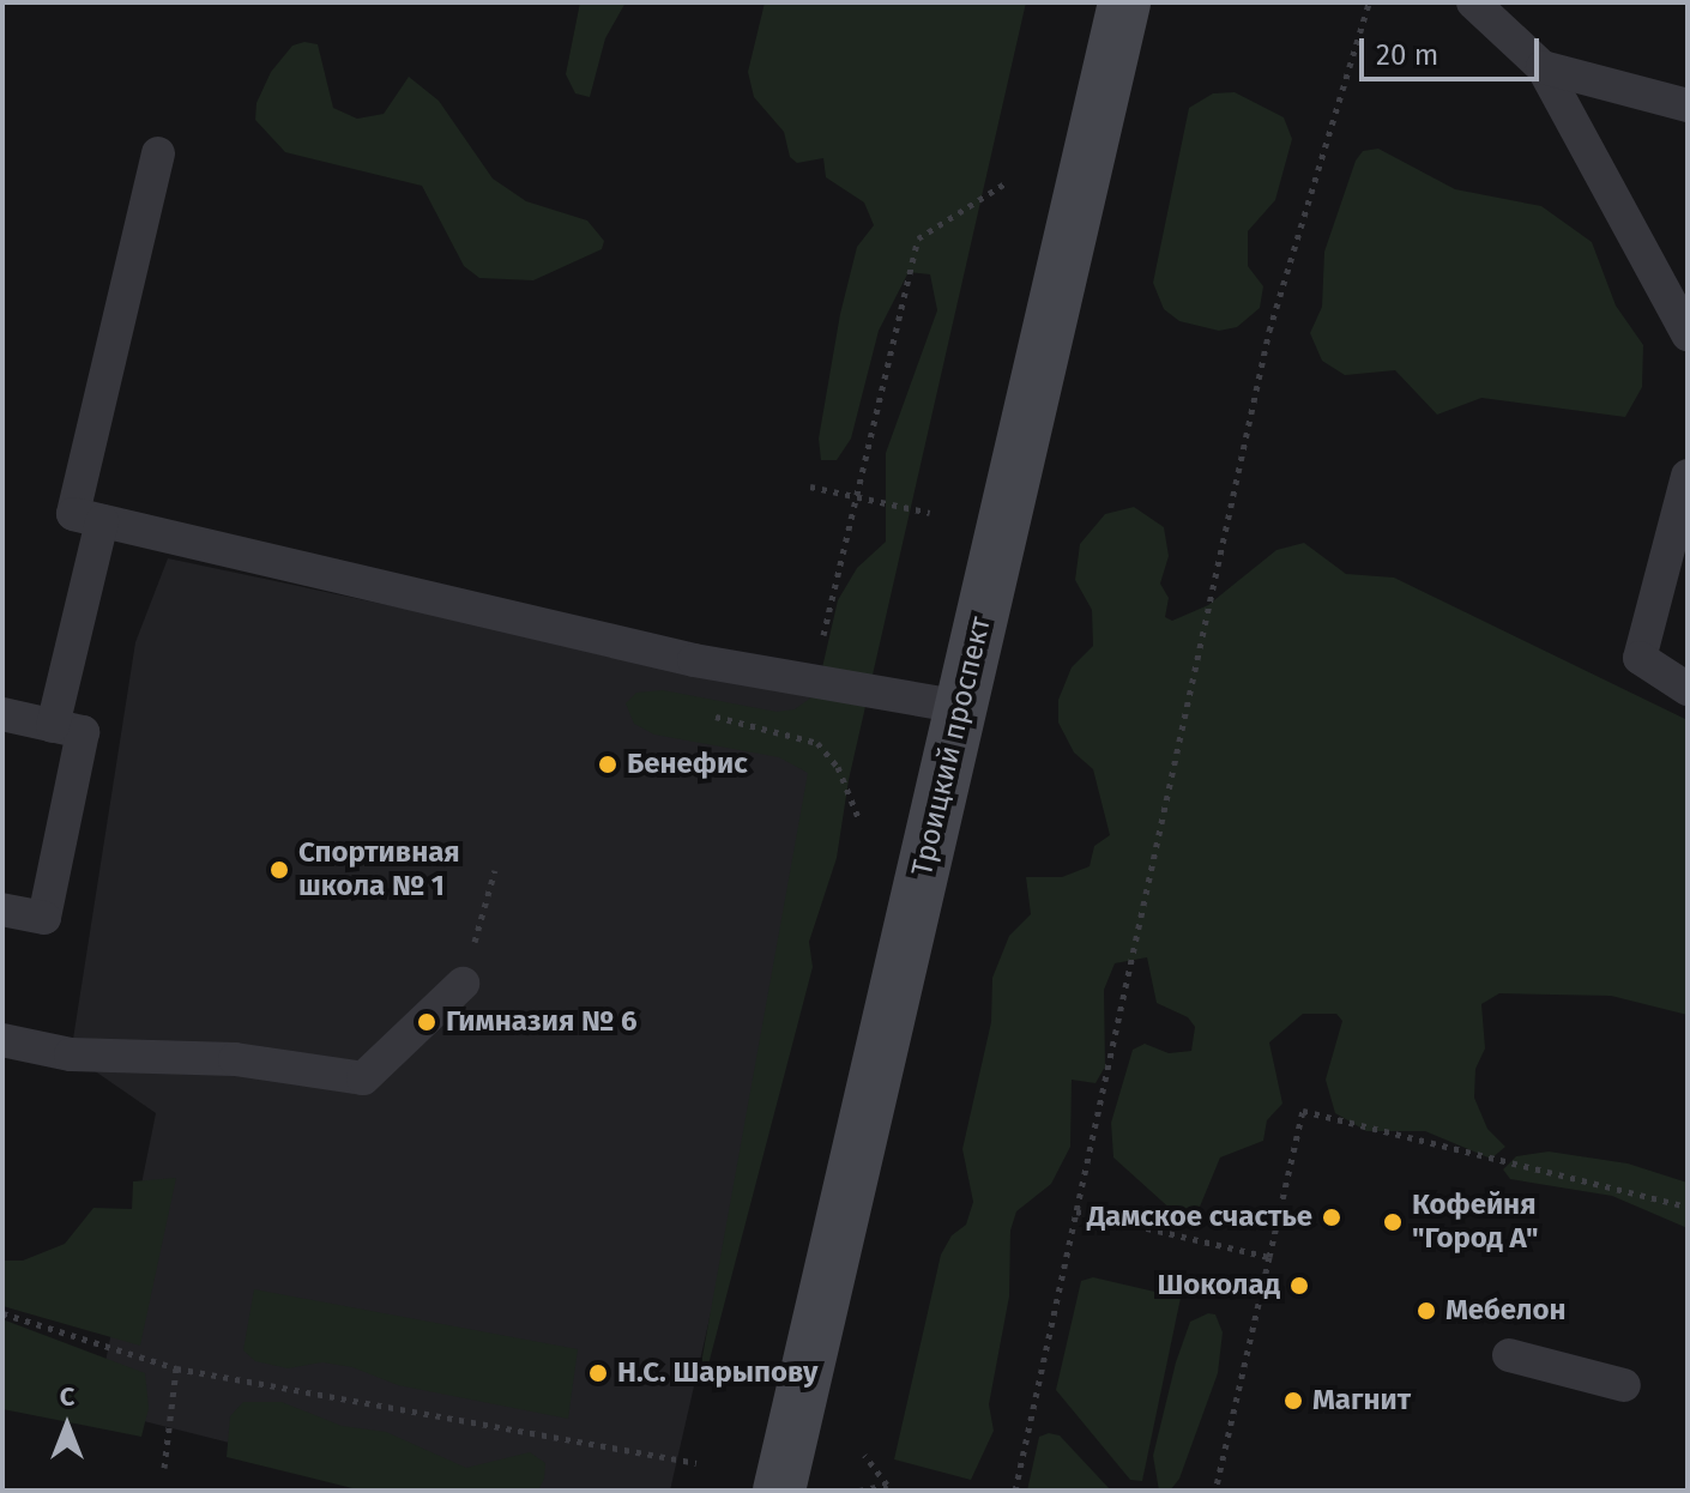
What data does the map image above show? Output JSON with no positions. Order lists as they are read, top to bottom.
{
  "streets": {
    "main road": ["Троицкий проспект"]
  },
  "places": [
    "Бенефис",
    "Спортивная школа № 1",
    "Гимназия № 6",
    "Дамское счастье",
    "Кофейня \"Город А\"",
    "Шоколад",
    "Мебелон",
    "Н.С. Шарыпову",
    "Магнит"
  ],
  "scale_bar": "20 m",
  "north": "top"
}
